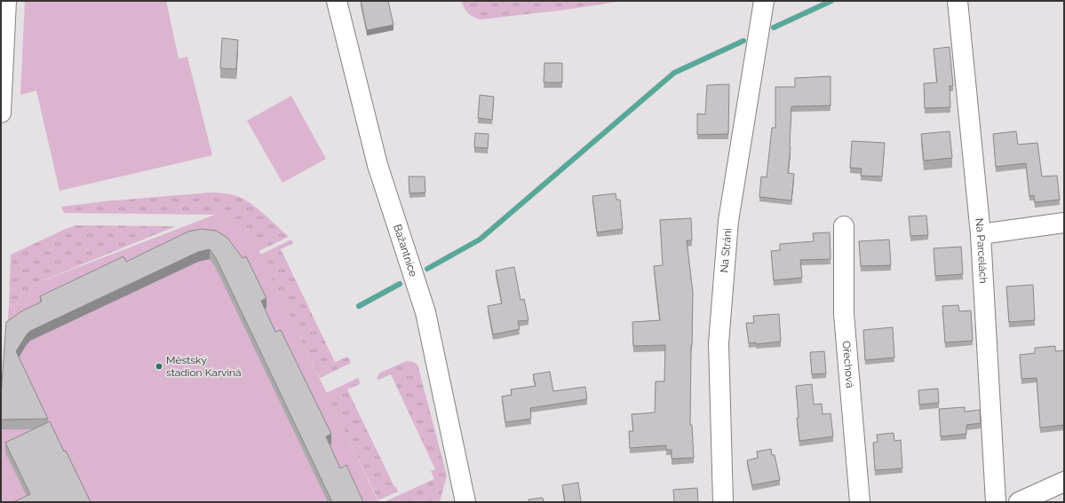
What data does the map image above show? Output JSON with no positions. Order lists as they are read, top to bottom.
{
  "streets": {
    "street": [
      "Bažantnice",
      "Na Stráni",
      "Na Parcelách",
      "Ořechová"
    ]
  },
  "places": ["Městský stadion Karviná"]
}
